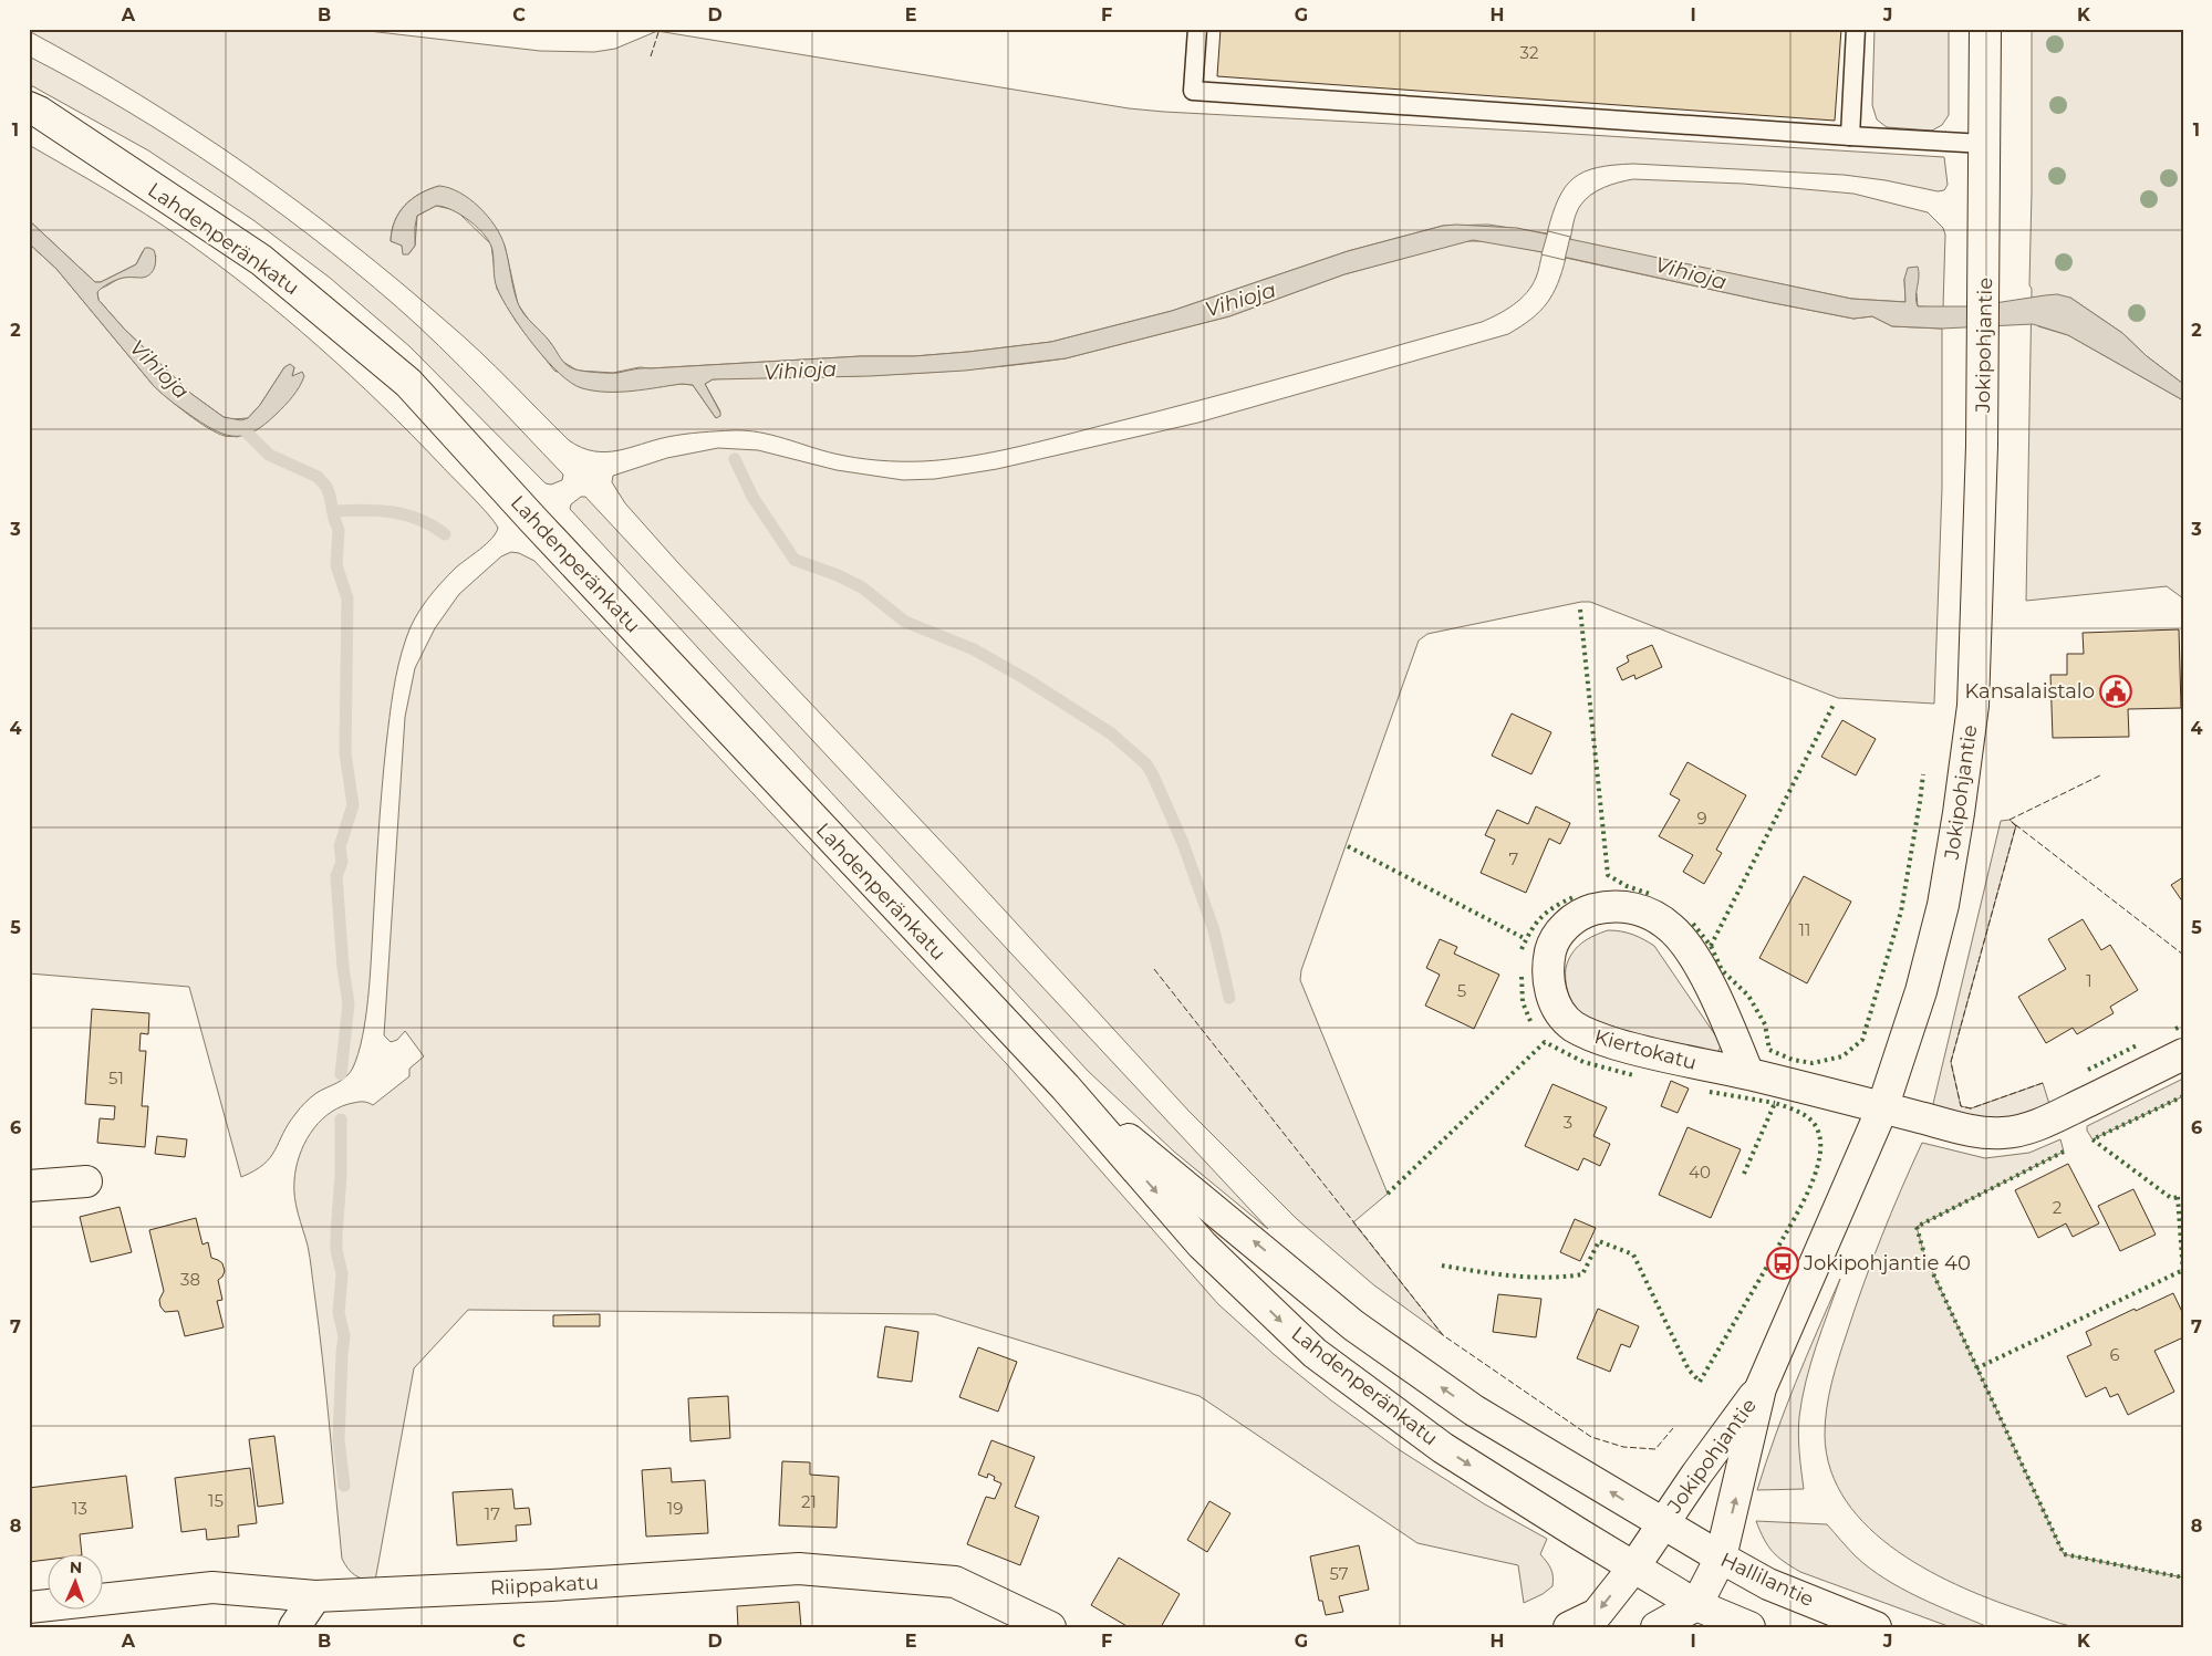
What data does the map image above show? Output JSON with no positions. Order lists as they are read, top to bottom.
{
  "streets": {
    "main road": [
      "Lahdenperänkatu",
      "Jokipohjantie",
      "Kiertokatu",
      "Hallilantie",
      "Riippakatu"
    ]
  },
  "crossings": [
    ["Lahdenperänkatu", "Jokipohjantie"],
    ["Lahdenperänkatu", "Hallilantie"],
    ["Jokipohjantie", "Kiertokatu"],
    ["Jokipohjantie", "Hallilantie"]
  ],
  "water": ["Vihioja"],
  "places": {
    "public building": ["Kansalaistalo"],
    "bus stop": ["Jokipohjantie 40"]
  },
  "house_numbers": [
    "32",
    "9",
    "7",
    "11",
    "1",
    "5",
    "51",
    "3",
    "40",
    "2",
    "38",
    "6",
    "15",
    "21",
    "13",
    "19",
    "17",
    "57"
  ],
  "north": "top",
  "grid": {
    "columns": [
      "A",
      "B",
      "C",
      "D",
      "E",
      "F",
      "G",
      "H",
      "I",
      "J",
      "K"
    ],
    "rows": [
      "1",
      "2",
      "3",
      "4",
      "5",
      "6",
      "7",
      "8"
    ]
  }
}
